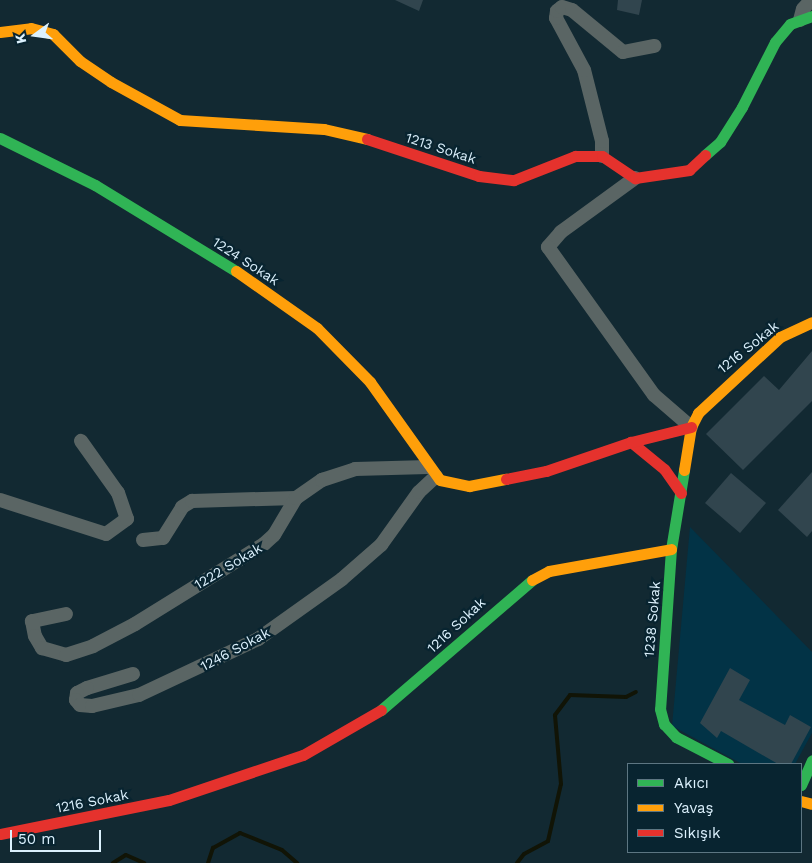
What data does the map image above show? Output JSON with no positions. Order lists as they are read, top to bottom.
{
  "streets": {
    "street": [
      "1213 Sokak",
      "1224 Sokak",
      "1216 Sokak",
      "1222 Sokak",
      "1238 Sokak",
      "1246 Sokak"
    ]
  },
  "crossings": [
    ["1224 Sokak", "1222 Sokak"],
    ["1224 Sokak", "1246 Sokak"],
    ["1216 Sokak", "1222 Sokak"],
    ["1216 Sokak", "1238 Sokak"],
    ["1222 Sokak", "1246 Sokak"]
  ],
  "legend": ["Akıcı", "Yavaş", "Sıkışık"],
  "scale_bar": "50 m",
  "north": "left"
}
